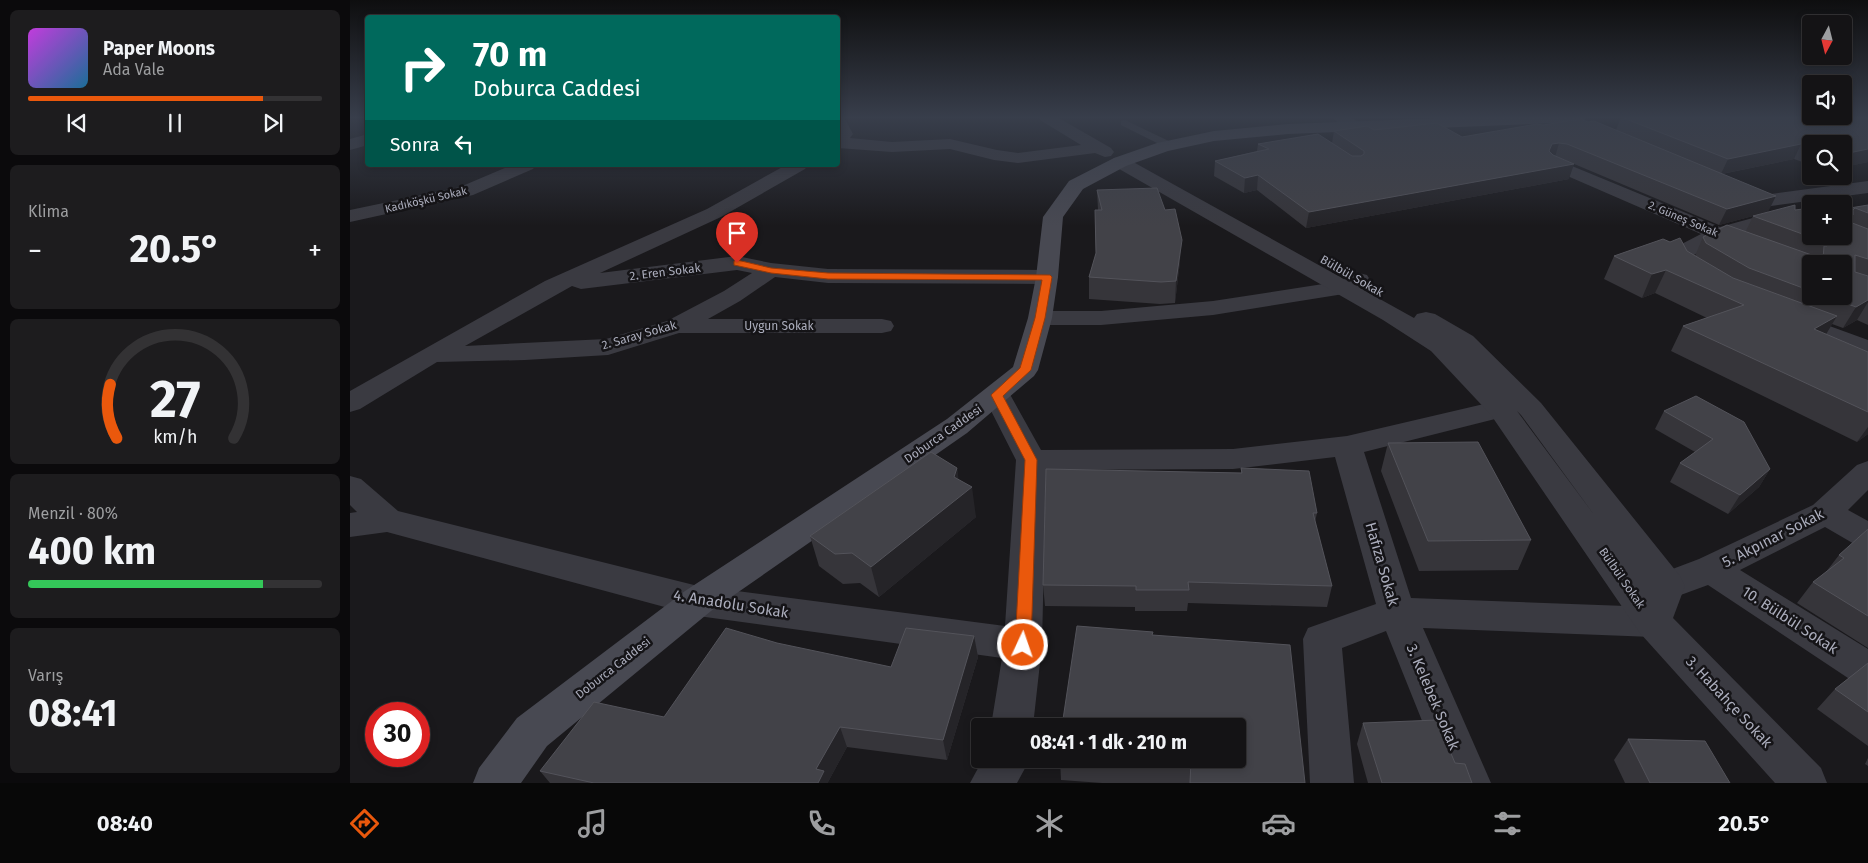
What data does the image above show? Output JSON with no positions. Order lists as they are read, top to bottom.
{
  "streets": {
    "main road": ["Doburca Caddesi"],
    "street": [
      "Kadıköşkü Sokak",
      "2. Güneş Sokak",
      "2. Eren Sokak",
      "Bülbül Sokak",
      "Uygun Sokak",
      "2. Saray Sokak",
      "5. Akpınar Sokak",
      "Hafıza Sokak",
      "4. Anadolu Sokak",
      "10. Bülbül Sokak",
      "3. Kelebek Sokak",
      "3. Habahçe Sokak"
    ]
  },
  "crossings": [
    ["2. Eren Sokak", "2. Saray Sokak"],
    ["2. Eren Sokak", "Doburca Caddesi"],
    ["Bülbül Sokak", "Doburca Caddesi"],
    ["Bülbül Sokak", "5. Akpınar Sokak"],
    ["Bülbül Sokak", "3. Habahçe Sokak"],
    ["Uygun Sokak", "2. Saray Sokak"],
    ["Doburca Caddesi", "4. Anadolu Sokak"],
    ["5. Akpınar Sokak", "10. Bülbül Sokak"],
    ["5. Akpınar Sokak", "3. Habahçe Sokak"],
    ["Hafıza Sokak", "3. Kelebek Sokak"]
  ],
  "north": "bottom",
  "page": {
    "map_buttons": ["+", "−"],
    "turn": ["70 m", "Doburca Caddesi"],
    "song": ["Paper Moons", "Ada Vale"],
    "then": "Sonra",
    "tile": [
      "Klima",
      ["Menzil · 80%", "400 km"],
      ["Varış", "08:41"]
    ],
    "heat": ["−", "20.5°", "+"],
    "limit": "30",
    "trip": "08:41 · 1 dk · 210 m",
    "tabs": ["08:40", "20.5°"],
    "gauge": ["27", "km/h"]
  }
}
